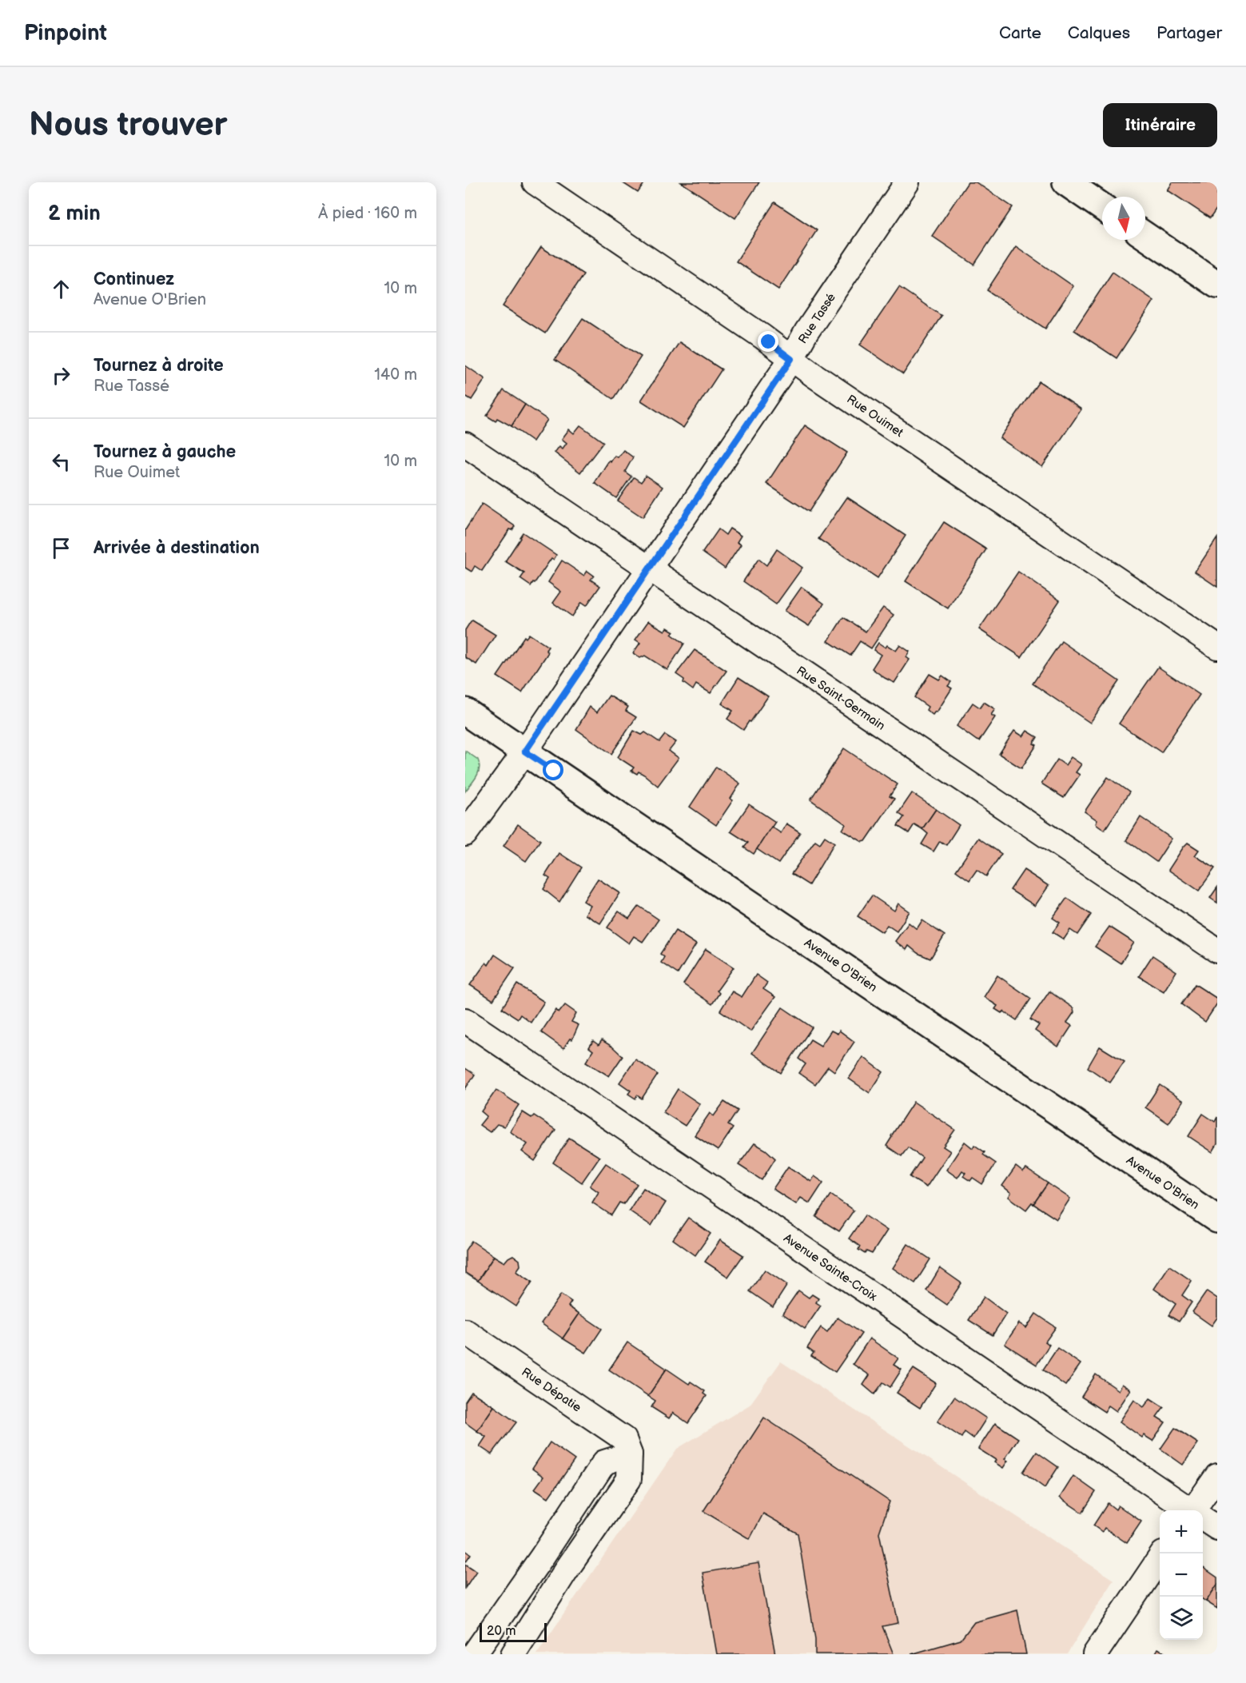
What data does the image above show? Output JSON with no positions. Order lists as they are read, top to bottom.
{
  "streets": {
    "street": [
      "Rue Tassé",
      "Rue Ouimet",
      "Rue Saint-Germain",
      "Avenue O'Brien",
      "Avenue Sainte-Croix",
      "Rue Dépatie"
    ]
  },
  "crossings": [
    ["Rue Tassé", "Rue Ouimet"],
    ["Rue Tassé", "Rue Saint-Germain"],
    ["Rue Tassé", "Avenue O'Brien"]
  ],
  "scale_bar": "20 m",
  "north": "bottom",
  "page": {
    "header": "Pinpoint",
    "nav": ["Carte", "Calques", "Partager"],
    "buttons": "Itinéraire",
    "title": "Nous trouver",
    "heading": ["2 min", "À pied · 160 m"],
    "list": [
      ["Continuez", "Avenue O'Brien", "10 m"],
      ["Tournez à droite", "Rue Tassé", "140 m"],
      ["Tournez à gauche", "Rue Ouimet", "10 m"],
      "Arrivée à destination"
    ],
    "map_buttons": ["+", "−"],
    "scale": "20 m"
  }
}
